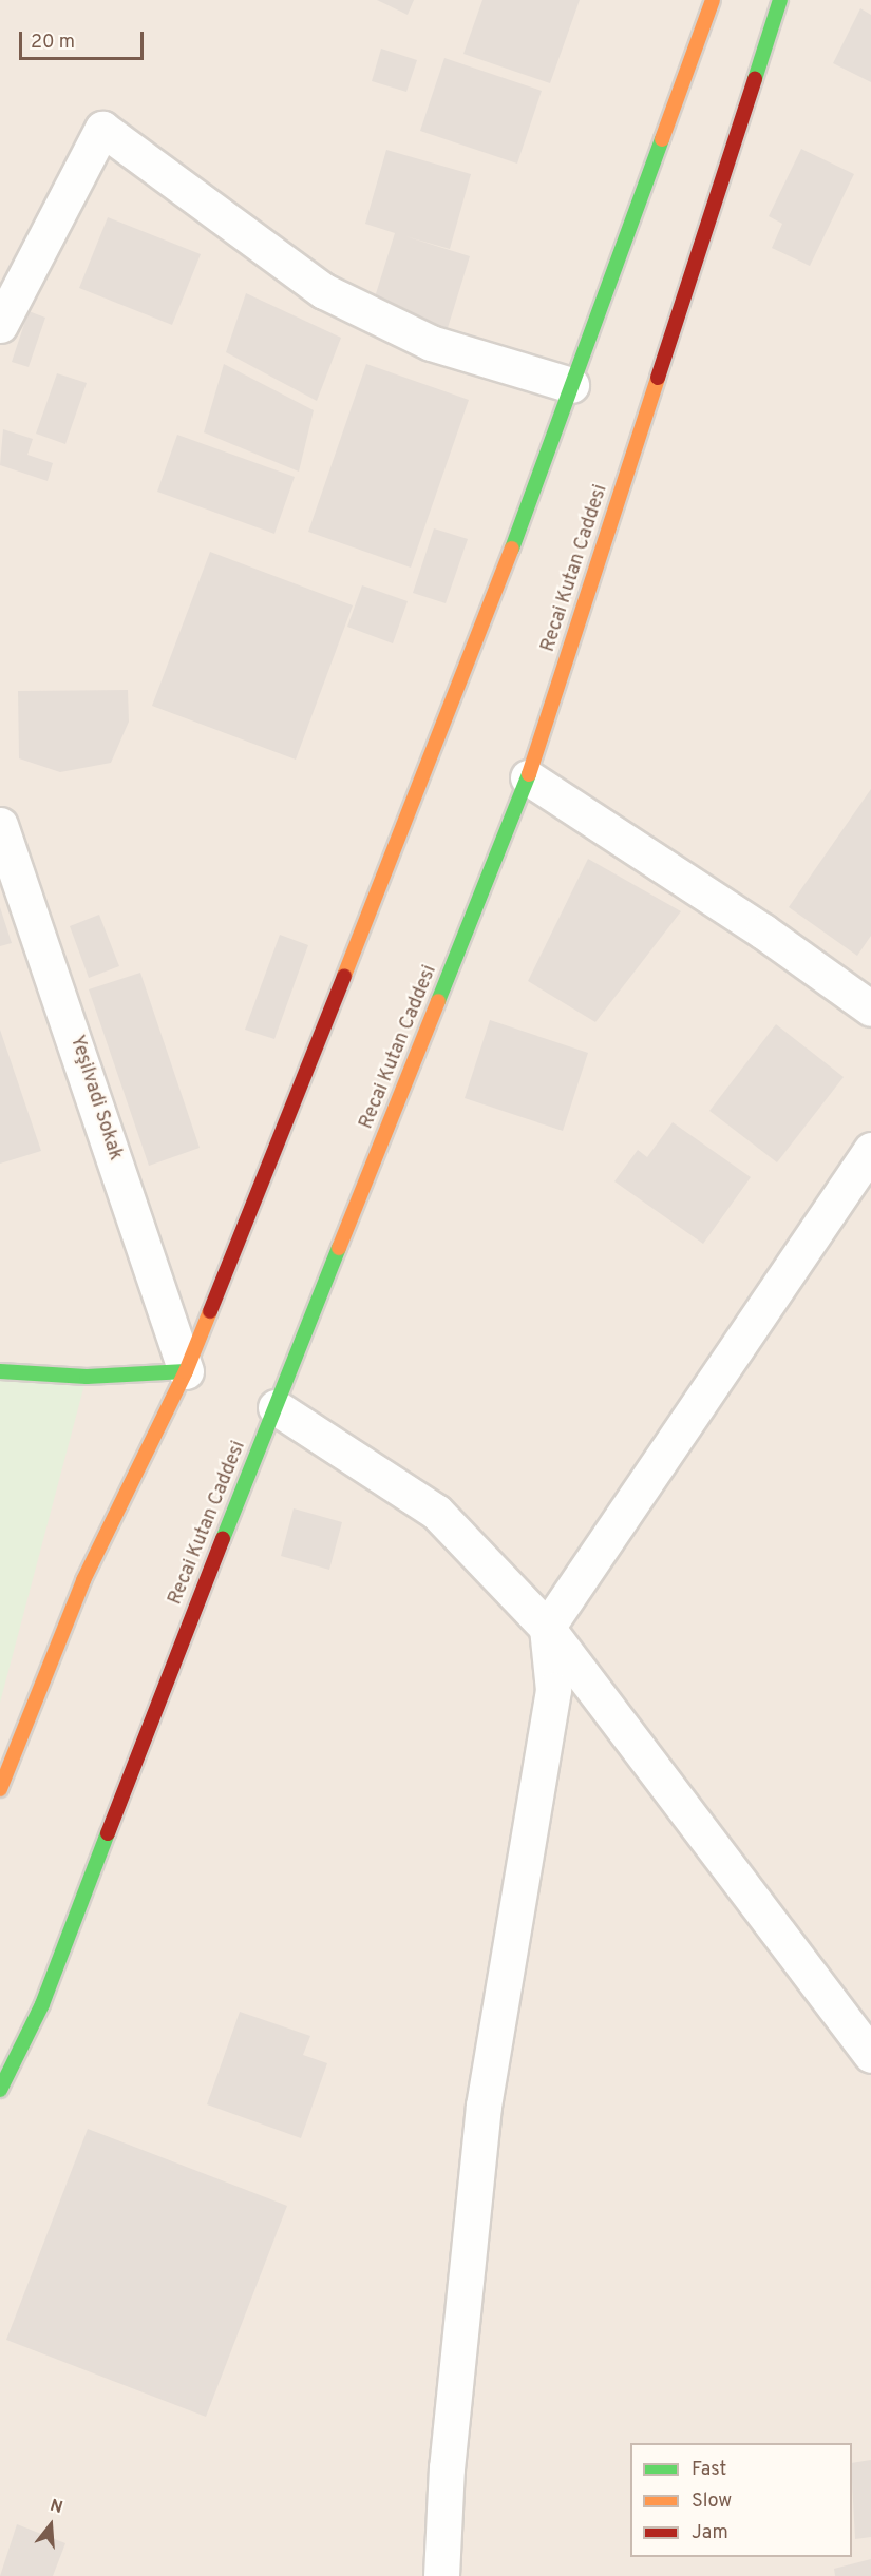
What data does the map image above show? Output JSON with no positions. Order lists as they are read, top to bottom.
{
  "streets": {
    "main road": ["Recai Kutan Caddesi"],
    "street": ["Yeşilvadi Sokak"]
  },
  "legend": ["Fast", "Slow", "Jam"],
  "scale_bar": "20 m",
  "north": "top"
}
